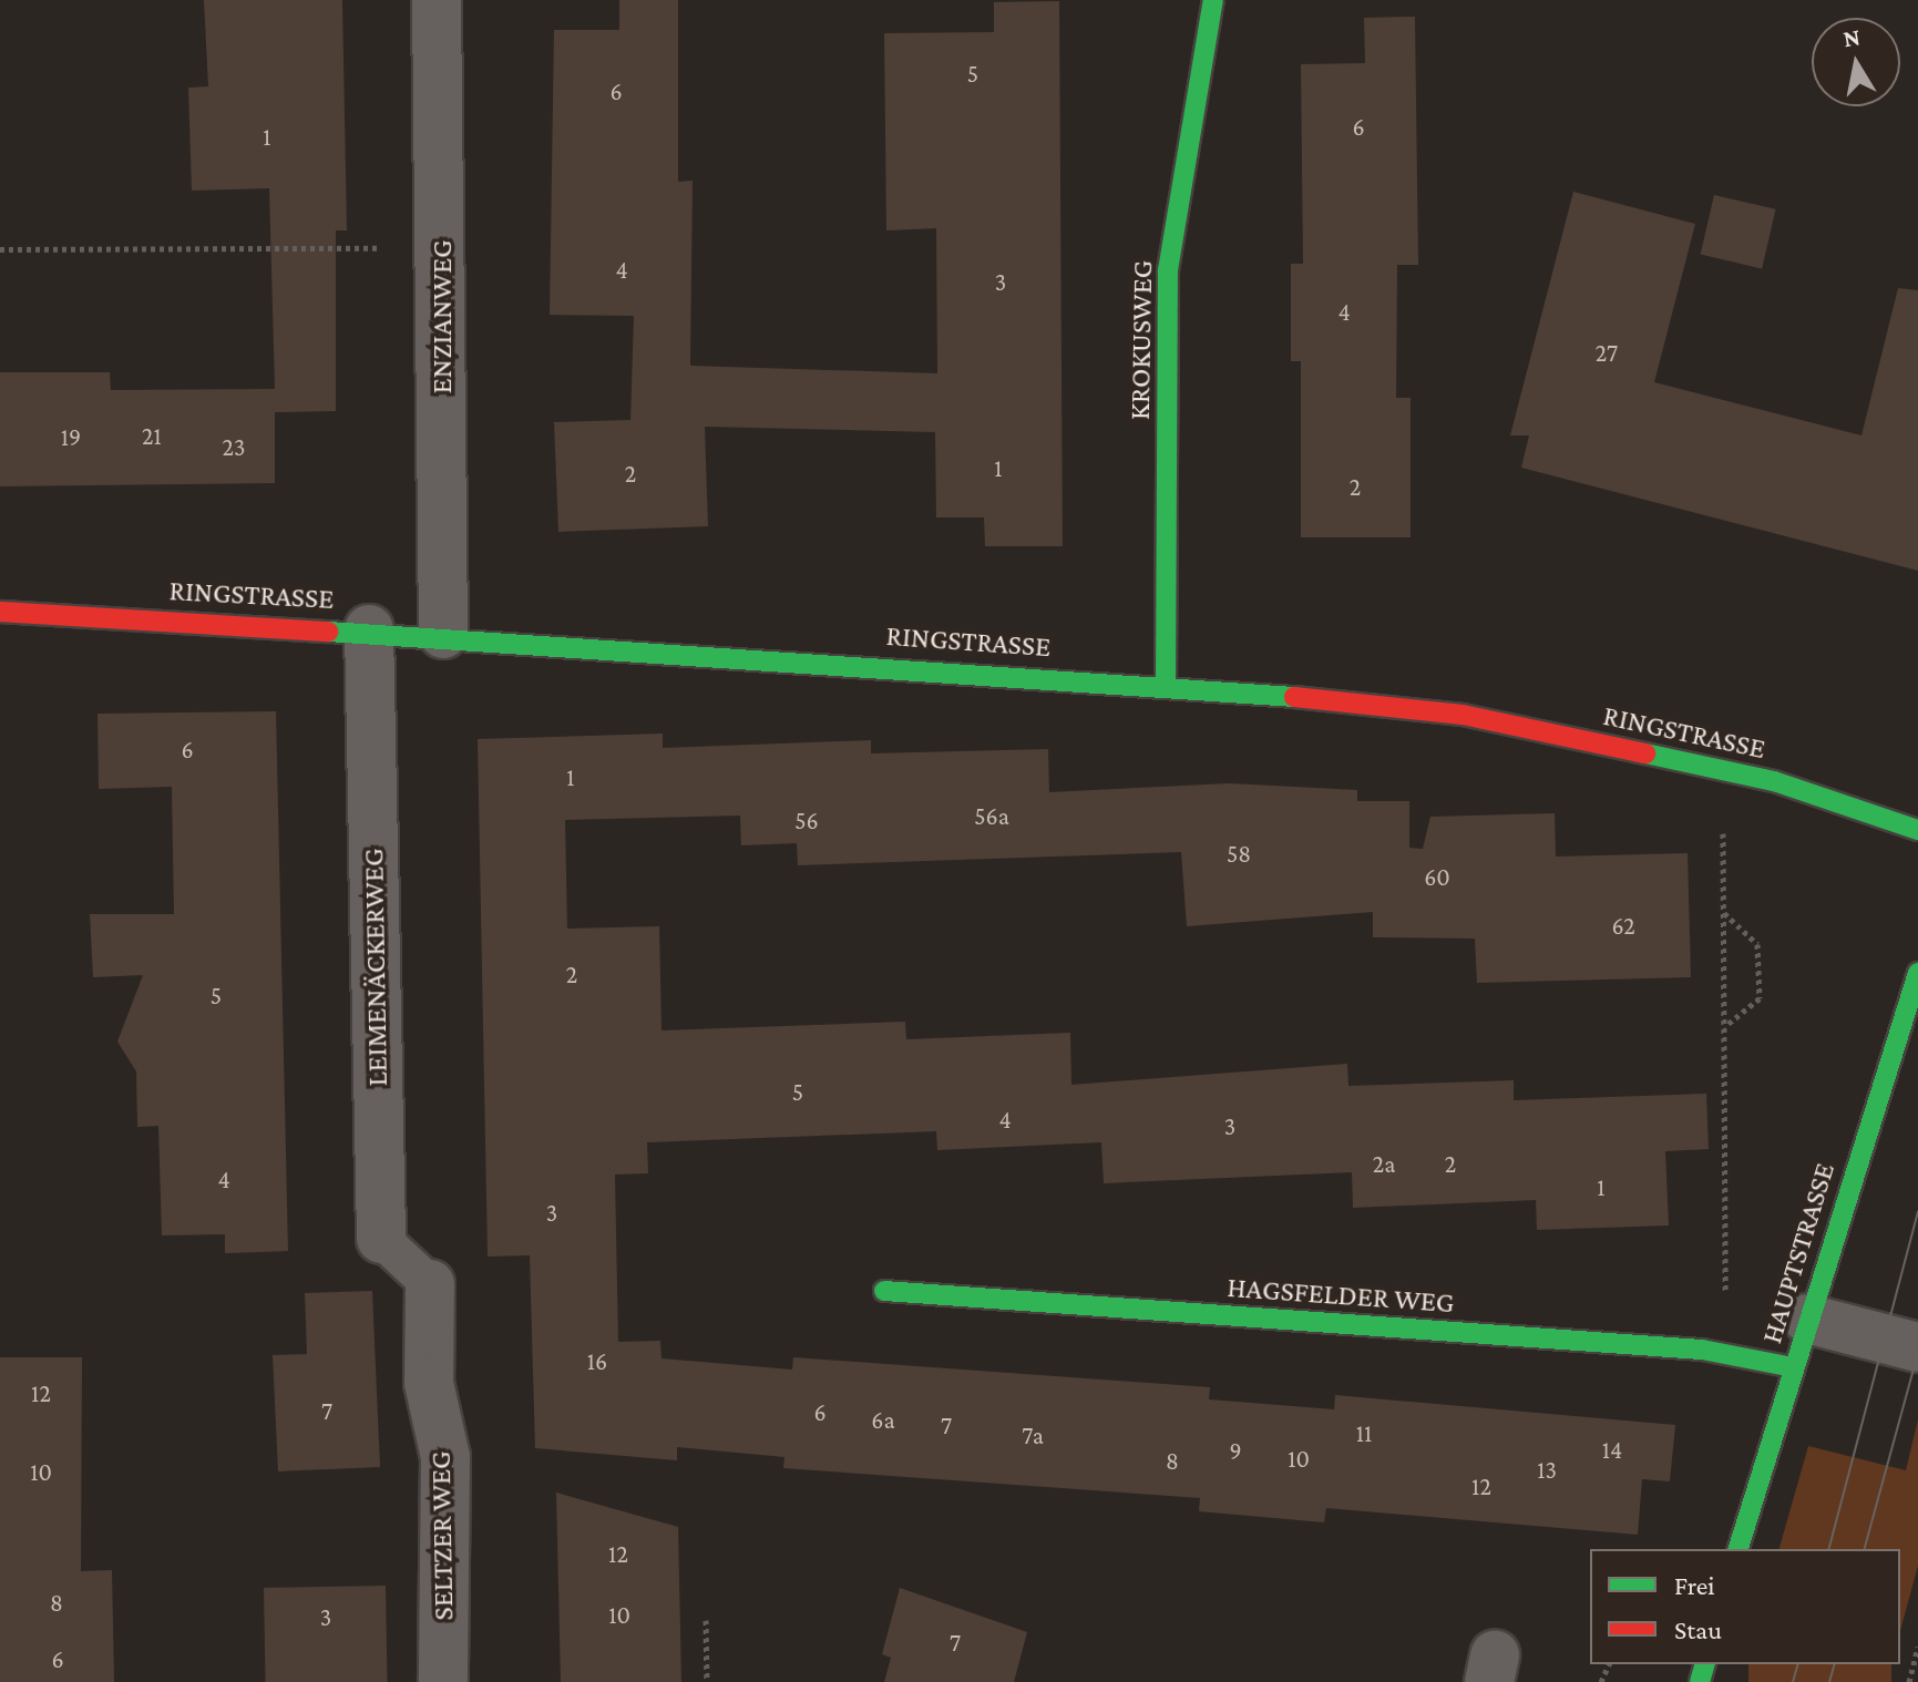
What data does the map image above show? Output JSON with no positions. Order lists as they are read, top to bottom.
{
  "streets": {
    "street": [
      "ENZIANWEG",
      "KROKUSWEG",
      "RINGSTRASSE",
      "LEIMENÄCKERWEG",
      "HAUPTSTRASSE",
      "HAGSFELDER WEG",
      "SELTZER WEG"
    ]
  },
  "crossings": [
    ["ENZIANWEG", "RINGSTRASSE"],
    ["KROKUSWEG", "RINGSTRASSE"],
    ["RINGSTRASSE", "LEIMENÄCKERWEG"],
    ["LEIMENÄCKERWEG", "SELTZER WEG"],
    ["HAUPTSTRASSE", "HAGSFELDER WEG"]
  ],
  "house_numbers": [
    "5",
    "6",
    "6",
    "1",
    "4",
    "3",
    "4",
    "27",
    "21",
    "19",
    "23",
    "1",
    "2",
    "2",
    "6",
    "1",
    "56a",
    "56",
    "58",
    "60",
    "62",
    "2",
    "5",
    "5",
    "4",
    "3",
    "2a",
    "2",
    "4",
    "1",
    "3",
    "16",
    "12",
    "7",
    "6",
    "6a",
    "7",
    "11",
    "7a",
    "14",
    "9",
    "10",
    "8",
    "13",
    "10",
    "12",
    "12",
    "8",
    "10",
    "3",
    "7",
    "6"
  ],
  "legend": ["Frei", "Stau"],
  "north": "top"
}
